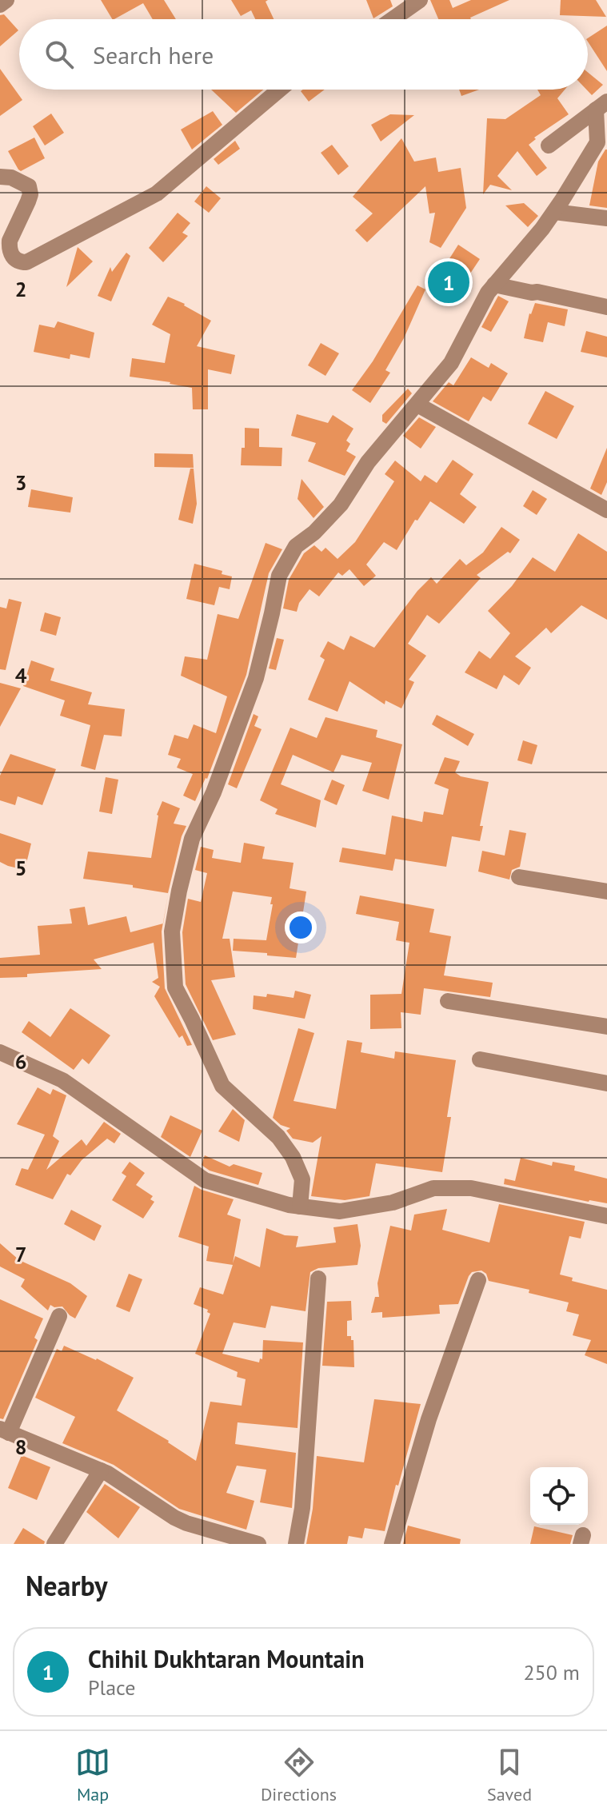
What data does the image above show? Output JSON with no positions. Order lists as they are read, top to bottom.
{
  "page": {
    "search": "Search here",
    "pins": "1",
    "heading": "Nearby",
    "list": [
      {
        "mark": "1",
        "name": "Chihil Dukhtaran Mountain",
        "note": "Place",
        "value": "250 m"
      }
    ],
    "nav": ["Map", "Directions", "Saved"]
  },
  "grid": {
    "rows": [
      "2",
      "3",
      "4",
      "5",
      "6",
      "7",
      "8"
    ]
  }
}
